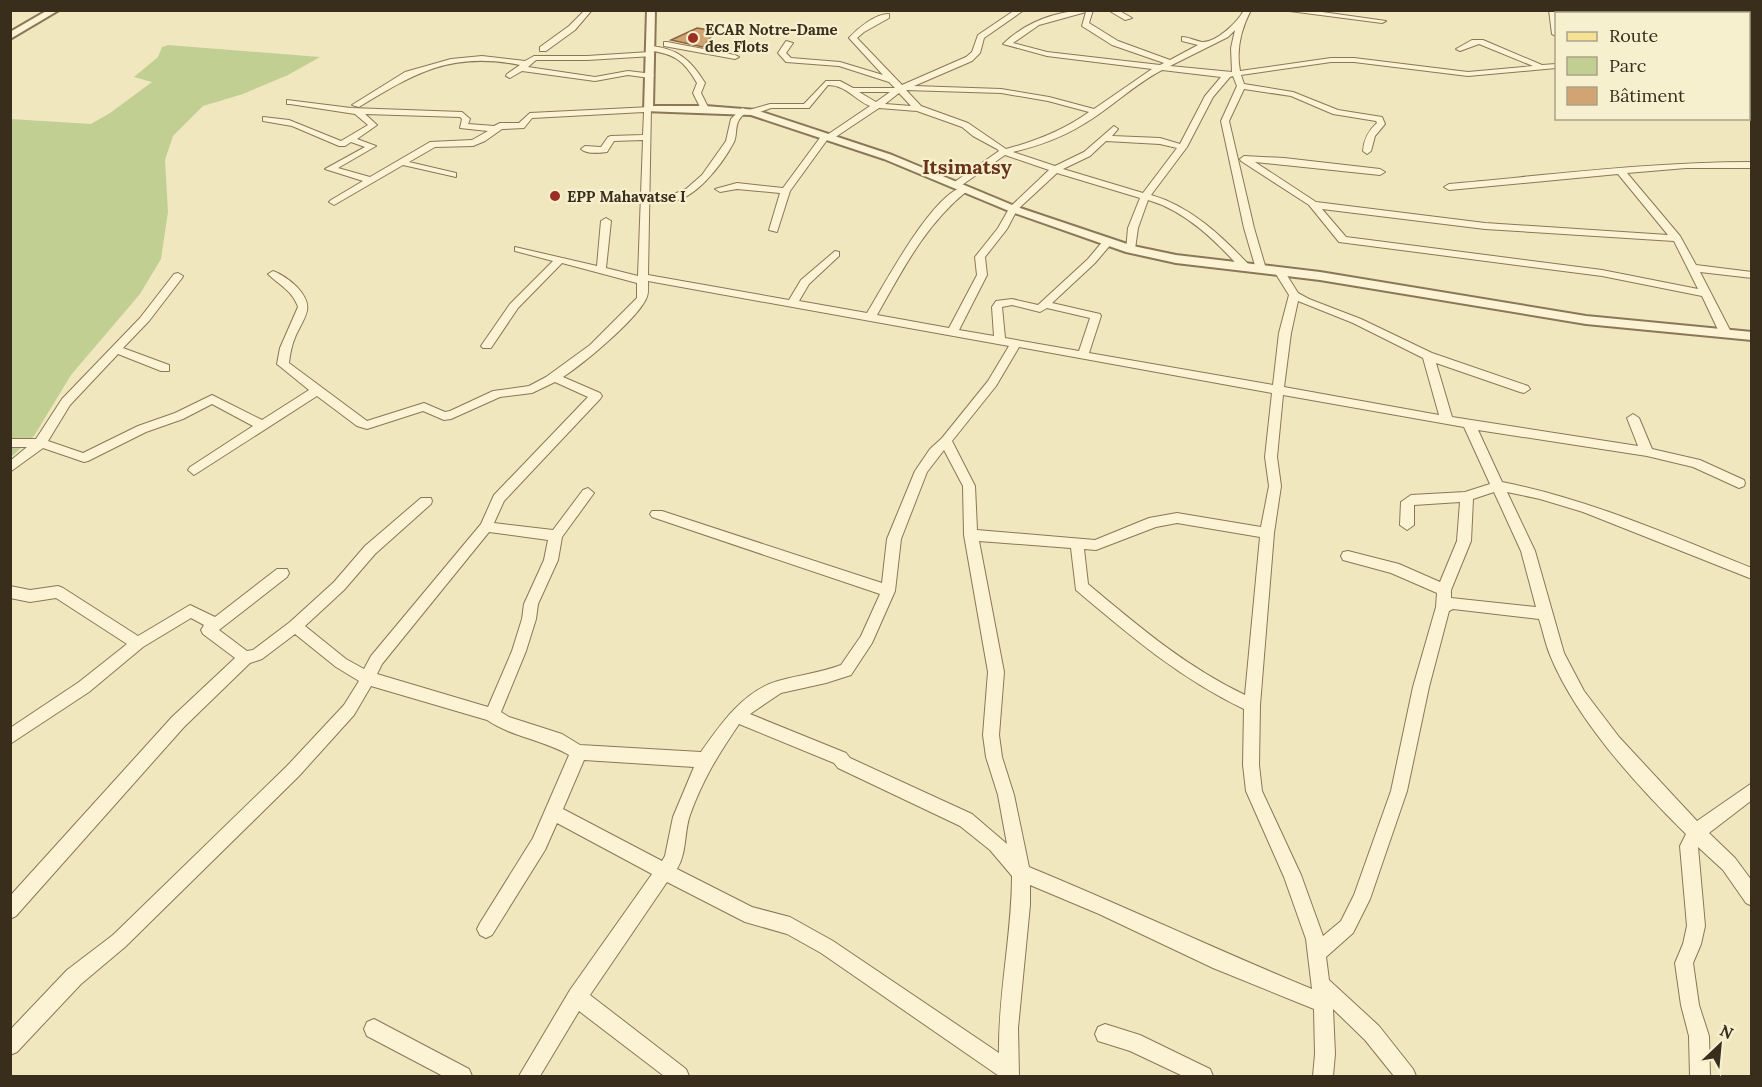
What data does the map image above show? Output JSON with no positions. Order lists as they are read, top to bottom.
{
  "districts": ["Itsimatsy"],
  "places": ["ECAR Notre-Dame des Flots", "EPP Mahavatse I"],
  "legend": ["Route", "Parc", "Bâtiment"],
  "north": "top right"
}
